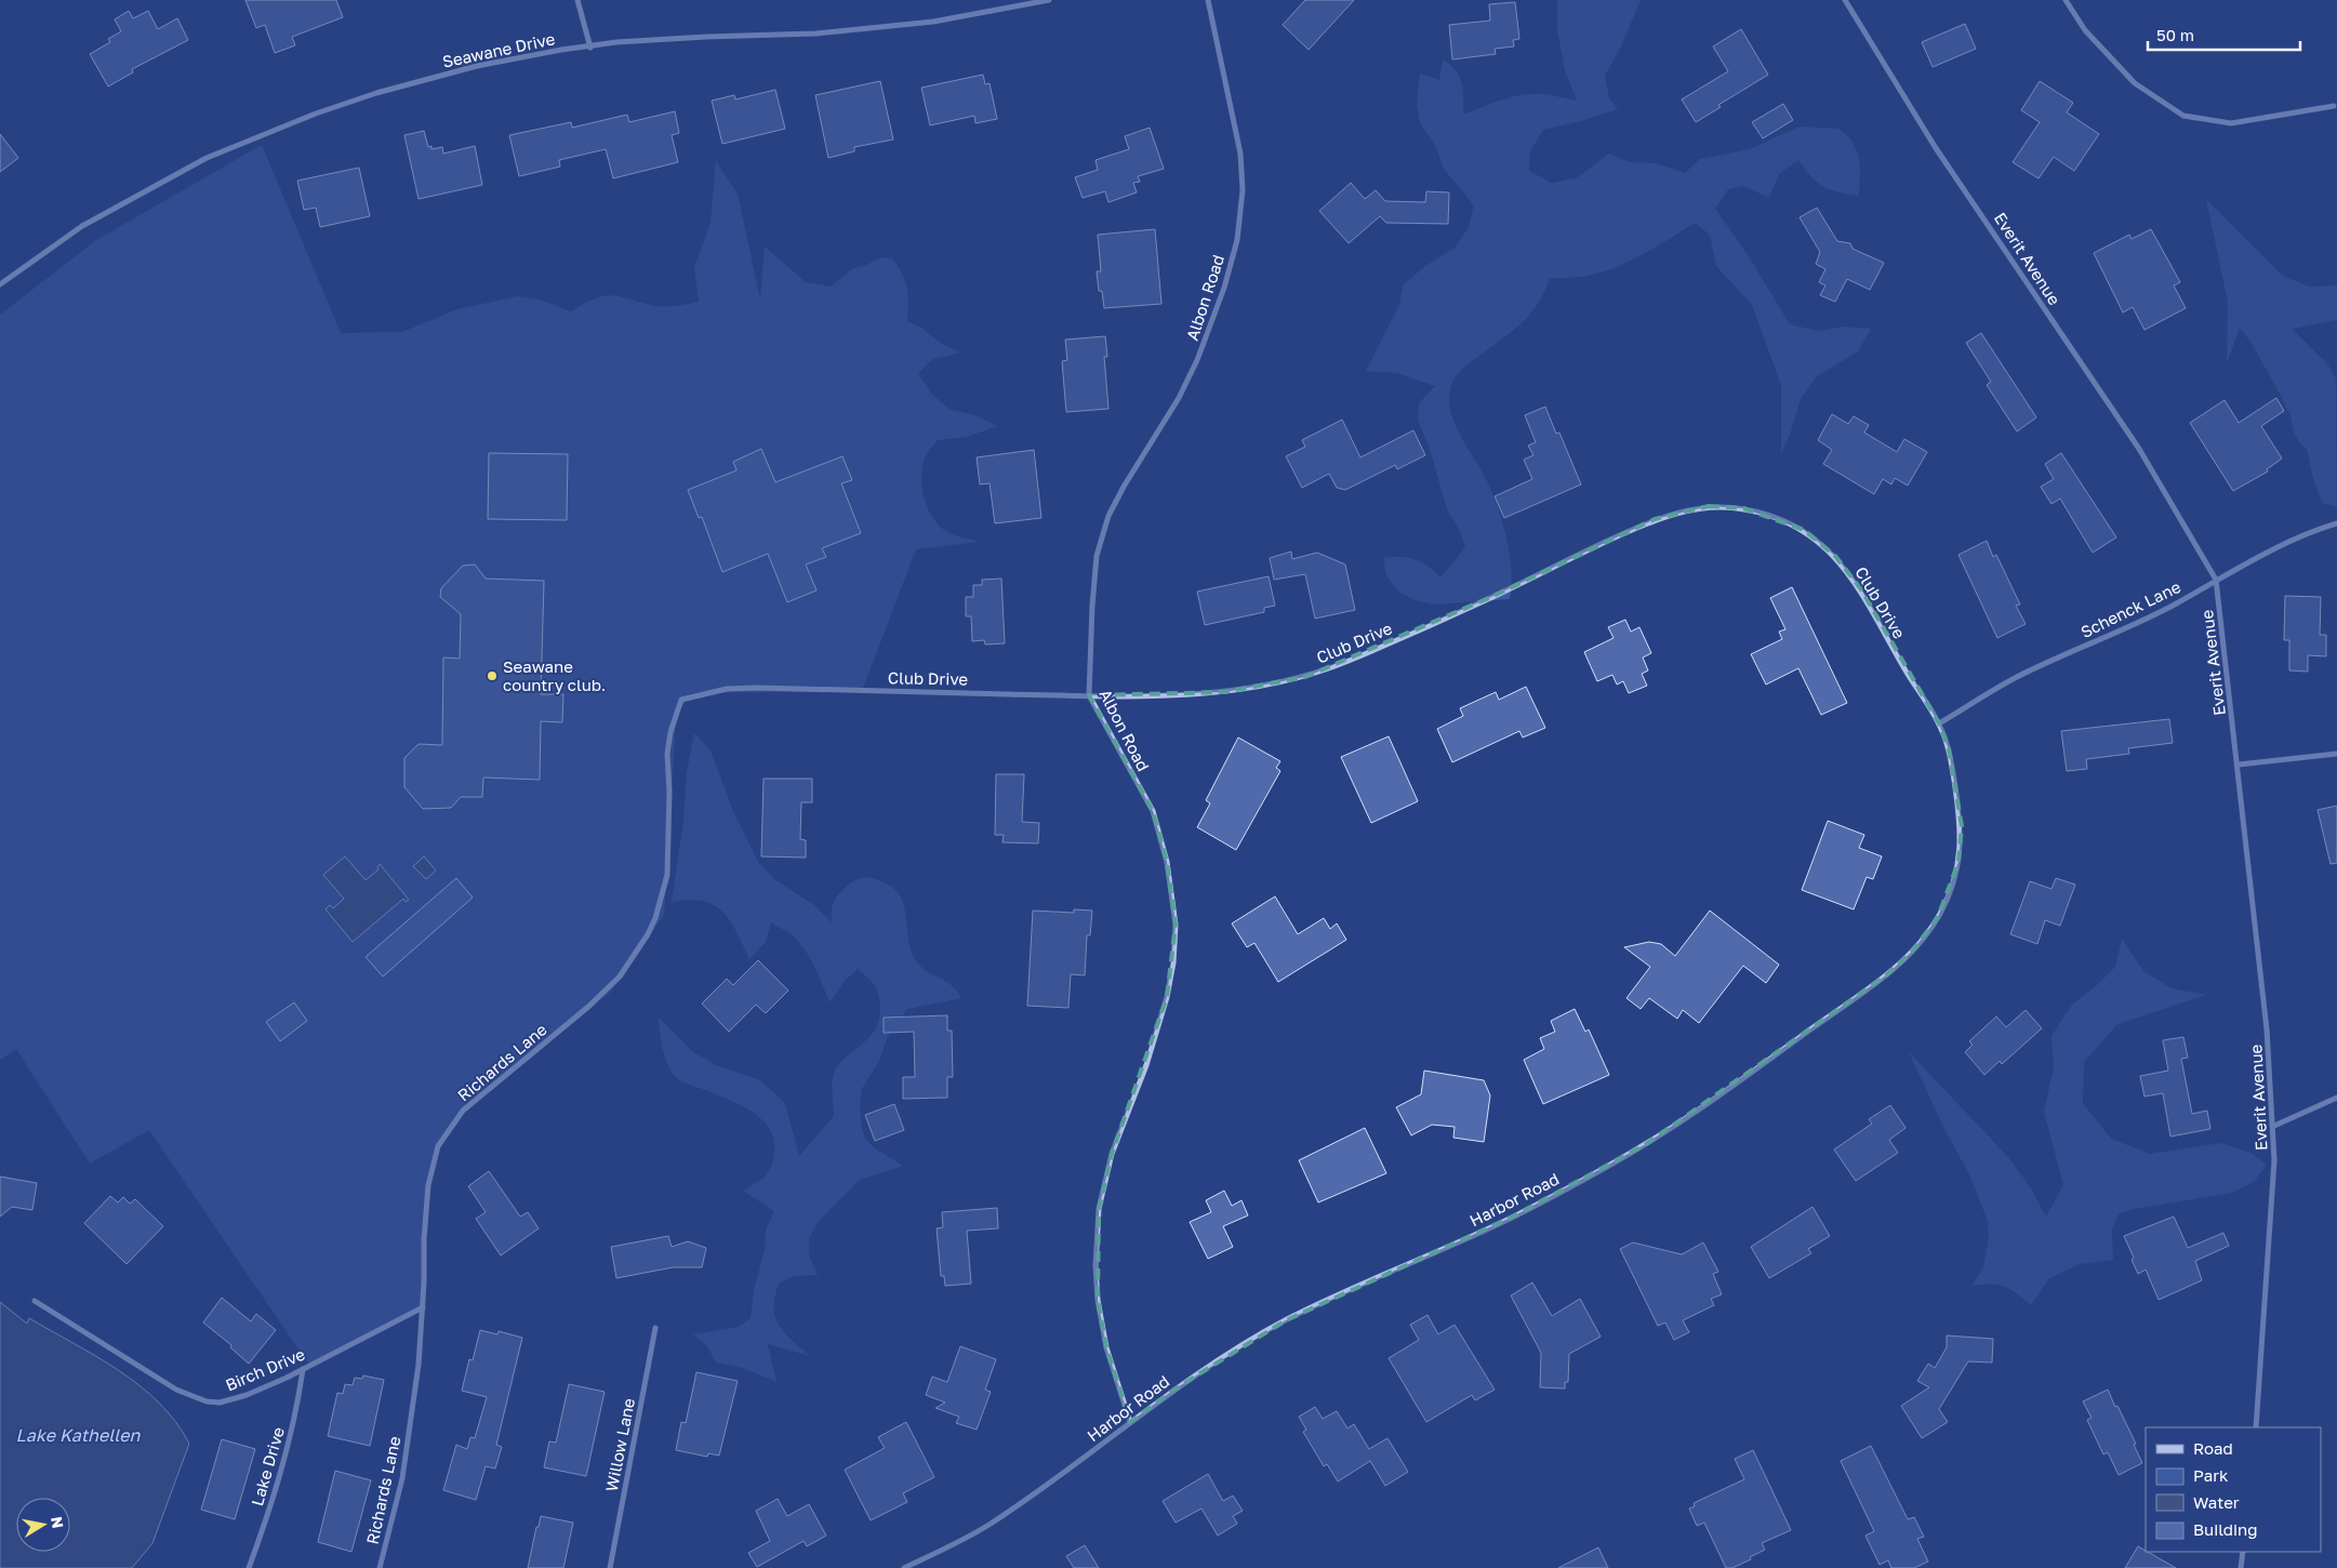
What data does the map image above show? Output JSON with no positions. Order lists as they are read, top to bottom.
{
  "streets": {
    "street": [
      "Seawane Drive",
      "Everit Avenue",
      "Albon Road",
      "Club Drive",
      "Schenck Lane",
      "Richards Lane",
      "Harbor Road",
      "Birch Drive",
      "Willow Lane",
      "Lake Drive"
    ]
  },
  "crossings": [
    ["Everit Avenue", "Schenck Lane"],
    ["Albon Road", "Club Drive"],
    ["Albon Road", "Harbor Road"],
    ["Club Drive", "Schenck Lane"],
    ["Club Drive", "Richards Lane"],
    ["Club Drive", "Harbor Road"],
    ["Schenck Lane", "Harbor Road"],
    ["Richards Lane", "Birch Drive"],
    ["Birch Drive", "Lake Drive"]
  ],
  "water": ["Lake Kathellen"],
  "places": ["Seawane country club."],
  "legend": [
    "Road",
    "Park",
    "Water",
    "Building"
  ],
  "scale_bar": "50 m",
  "north": "right"
}
